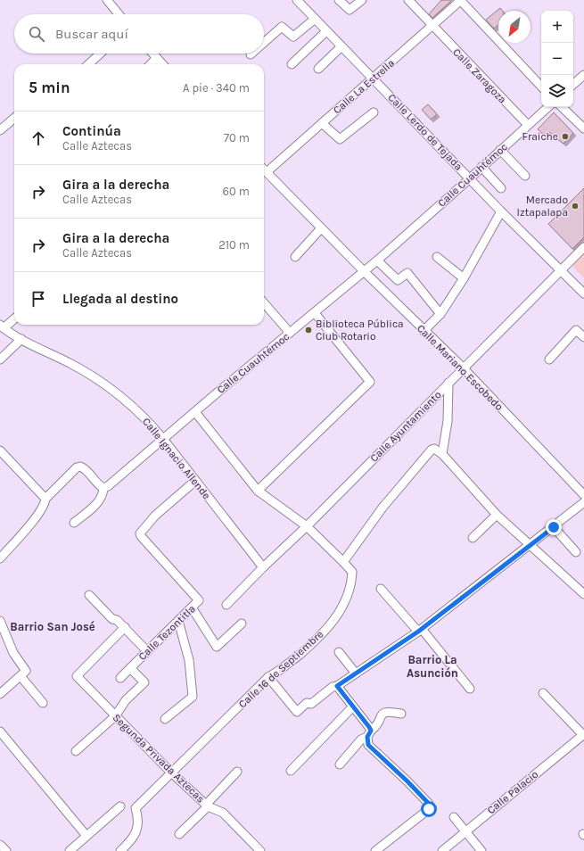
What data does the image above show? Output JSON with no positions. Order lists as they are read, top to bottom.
{
  "streets": {
    "street": [
      "Calle Zaragoza",
      "Calle La Estrella",
      "Calle Lerdo de Tejada",
      "Calle Cuauhtémoc",
      "Calle Mariano Escobedo",
      "Calle Ayuntamiento",
      "Calle Ignacio Allende",
      "Calle Tezontitla",
      "Calle 16 de Septiembre",
      "Segunda Privada Aztecas",
      "Calle Palacio"
    ]
  },
  "crossings": [
    ["Calle Zaragoza", "Calle La Estrella"],
    ["Calle Zaragoza", "Calle Cuauhtémoc"],
    ["Calle La Estrella", "Calle Lerdo de Tejada"],
    ["Calle La Estrella", "Calle Mariano Escobedo"],
    ["Calle Lerdo de Tejada", "Calle Cuauhtémoc"],
    ["Calle Lerdo de Tejada", "Calle Ayuntamiento"],
    ["Calle Cuauhtémoc", "Calle Mariano Escobedo"],
    ["Calle Cuauhtémoc", "Calle Ignacio Allende"],
    ["Calle Mariano Escobedo", "Calle Ayuntamiento"],
    ["Calle Ayuntamiento", "Calle Ignacio Allende"],
    ["Calle Ignacio Allende", "Calle Tezontitla"],
    ["Calle Tezontitla", "Segunda Privada Aztecas"],
    ["Calle 16 de Septiembre", "Segunda Privada Aztecas"]
  ],
  "districts": ["Barrio San José", "Barrio La Asunción"],
  "places": ["Fraiche", "Mercado Iztapalapa", "Biblioteca Pública Club Rotario"],
  "north": "bottom left",
  "page": {
    "map_buttons": ["+", "−"],
    "search": "Buscar aquí",
    "heading": ["5 min", "A pie · 340 m"],
    "list": [
      ["Continúa", "Calle Aztecas", "70 m"],
      ["Gira a la derecha", "Calle Aztecas", "60 m"],
      ["Gira a la derecha", "Calle Aztecas", "210 m"],
      "Llegada al destino"
    ]
  }
}
